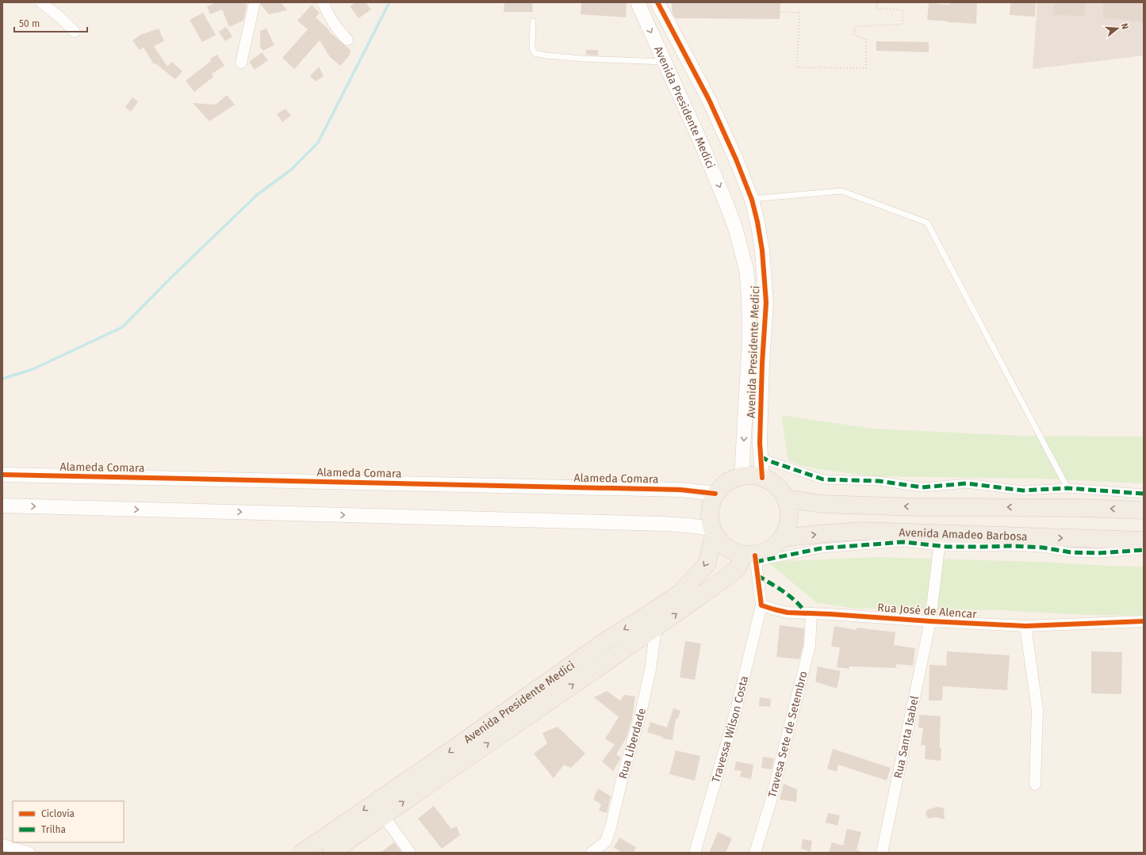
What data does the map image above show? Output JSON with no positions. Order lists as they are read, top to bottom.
{
  "streets": {
    "main road": ["Avenida Presidente Medici", "Avenida Amadeo Barbosa"],
    "street": [
      "Alameda Comara",
      "Rua José de Alencar",
      "Travessa Wilson Costa",
      "Travesa Sete de Setembro",
      "Rua Santa Isabel",
      "Rua Liberdade"
    ]
  },
  "crossings": [
    ["Avenida Presidente Medici", "Alameda Comara"],
    ["Avenida Presidente Medici", "Avenida Amadeo Barbosa"],
    ["Avenida Presidente Medici", "Rua Liberdade"],
    ["Alameda Comara", "Avenida Amadeo Barbosa"],
    ["Avenida Amadeo Barbosa", "Rua Santa Isabel"],
    ["Rua José de Alencar", "Travessa Wilson Costa"],
    ["Rua José de Alencar", "Travesa Sete de Setembro"],
    ["Rua José de Alencar", "Rua Santa Isabel"]
  ],
  "legend": ["Ciclovia", "Trilha"],
  "scale_bar": "50 m",
  "north": "right"
}
